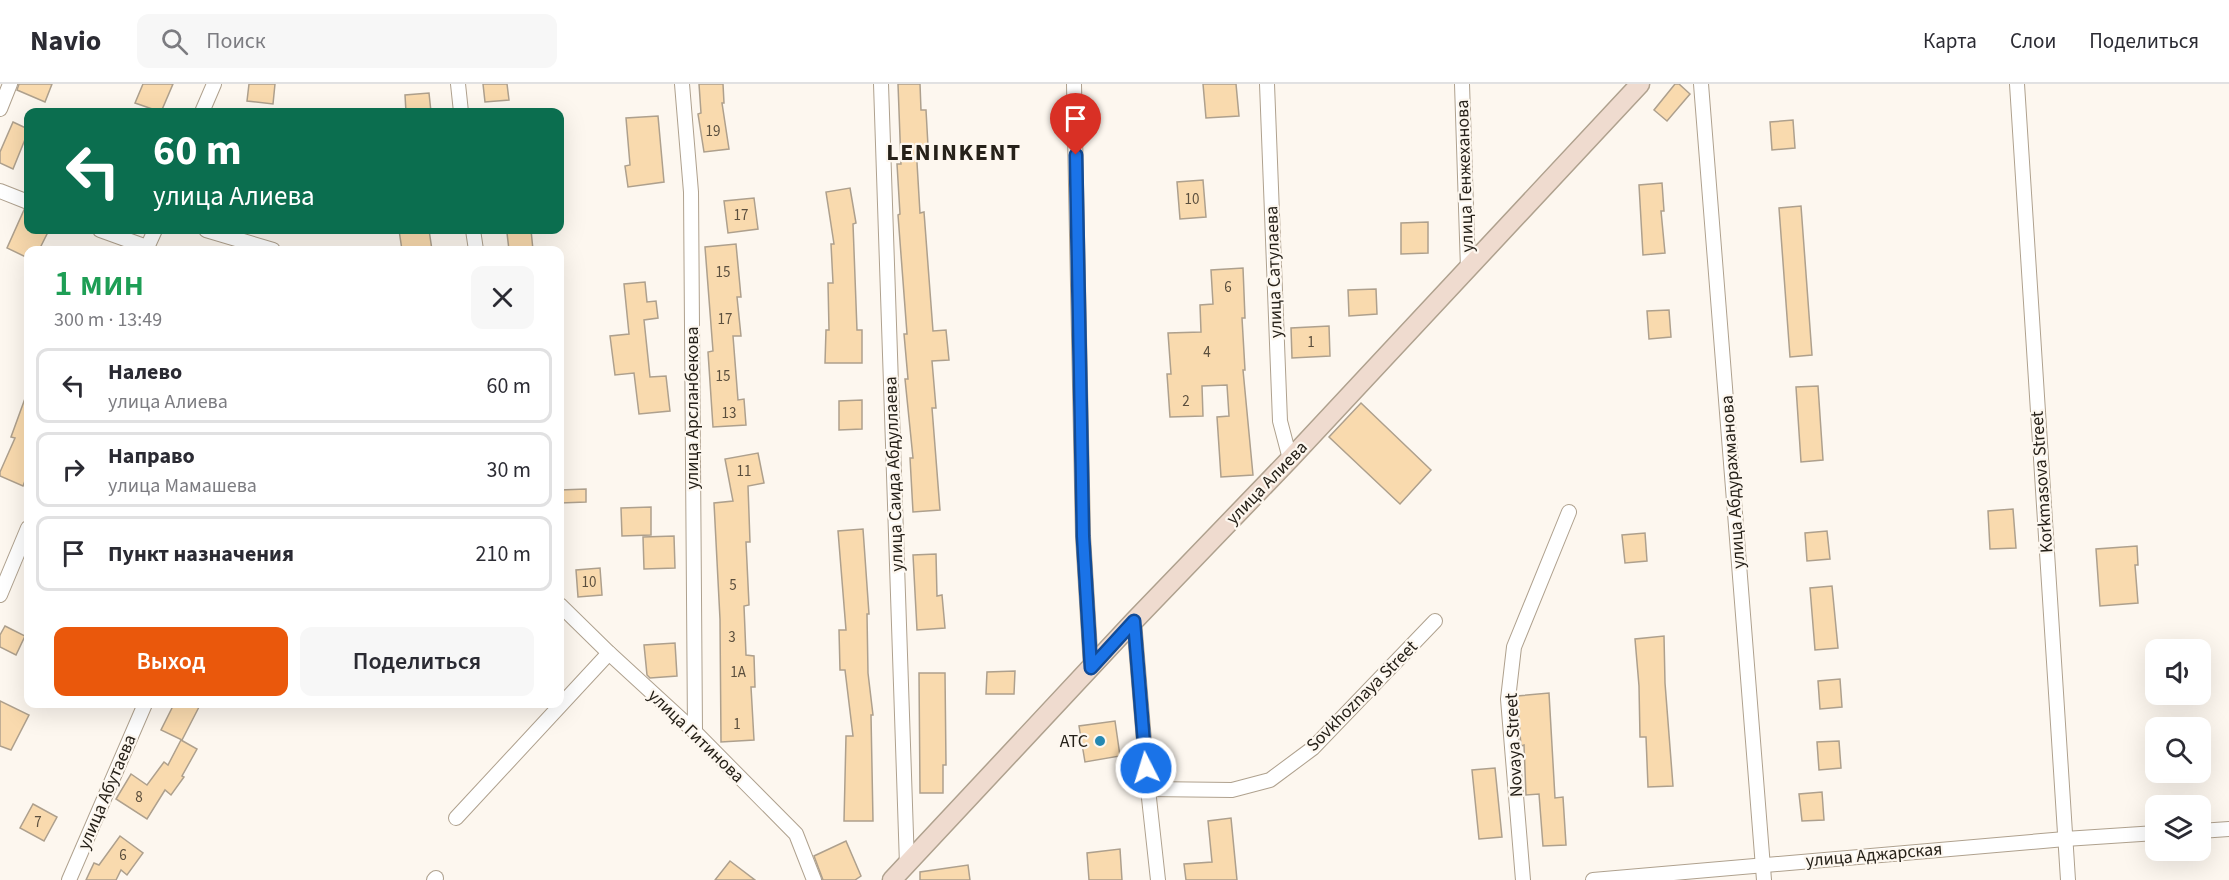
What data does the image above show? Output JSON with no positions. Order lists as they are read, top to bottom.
{
  "streets": {
    "street": [
      "улица Генжеханова",
      "улица Сатулаева",
      "улица Арсланбекова",
      "улица Саида Абдуллаева",
      "улица Абдурахманова",
      "Korkmasova Street",
      "улица Алиева",
      "Sovkhoznaya Street",
      "улица Гитинова",
      "Novaya Street",
      "улица Абутаева",
      "улица Аджарская"
    ]
  },
  "crossings": [
    ["улица Генжеханова", "улица Алиева"],
    ["улица Сатулаева", "улица Алиева"],
    ["улица Арсланбекова", "улица Гитинова"],
    ["улица Саида Абдуллаева", "улица Алиева"],
    ["улица Абдурахманова", "улица Аджарская"],
    ["Korkmasova Street", "улица Аджарская"]
  ],
  "districts": ["LENINKENT"],
  "places": ["АТС"],
  "house_numbers": [
    "19",
    "10",
    "17",
    "15",
    "6",
    "17",
    "1",
    "4",
    "15",
    "2",
    "13",
    "11",
    "10",
    "5",
    "3",
    "1А",
    "1",
    "8",
    "7",
    "6"
  ],
  "page": {
    "header": "Navio",
    "search": "Поиск",
    "nav": ["Карта", "Слои", "Поделиться"],
    "turn": ["60 m", "улица Алиева"],
    "heading": ["1 мин", "300 m · 13:49"],
    "list": [
      {
        "name": "Налево",
        "note": "улица Алиева",
        "value": "60 m"
      },
      {
        "name": "Направо",
        "note": "улица Мамашева",
        "value": "30 m"
      },
      {
        "name": "Пункт назначения",
        "value": "210 m"
      }
    ],
    "buttons": ["Выход", "Поделиться"]
  }
}
